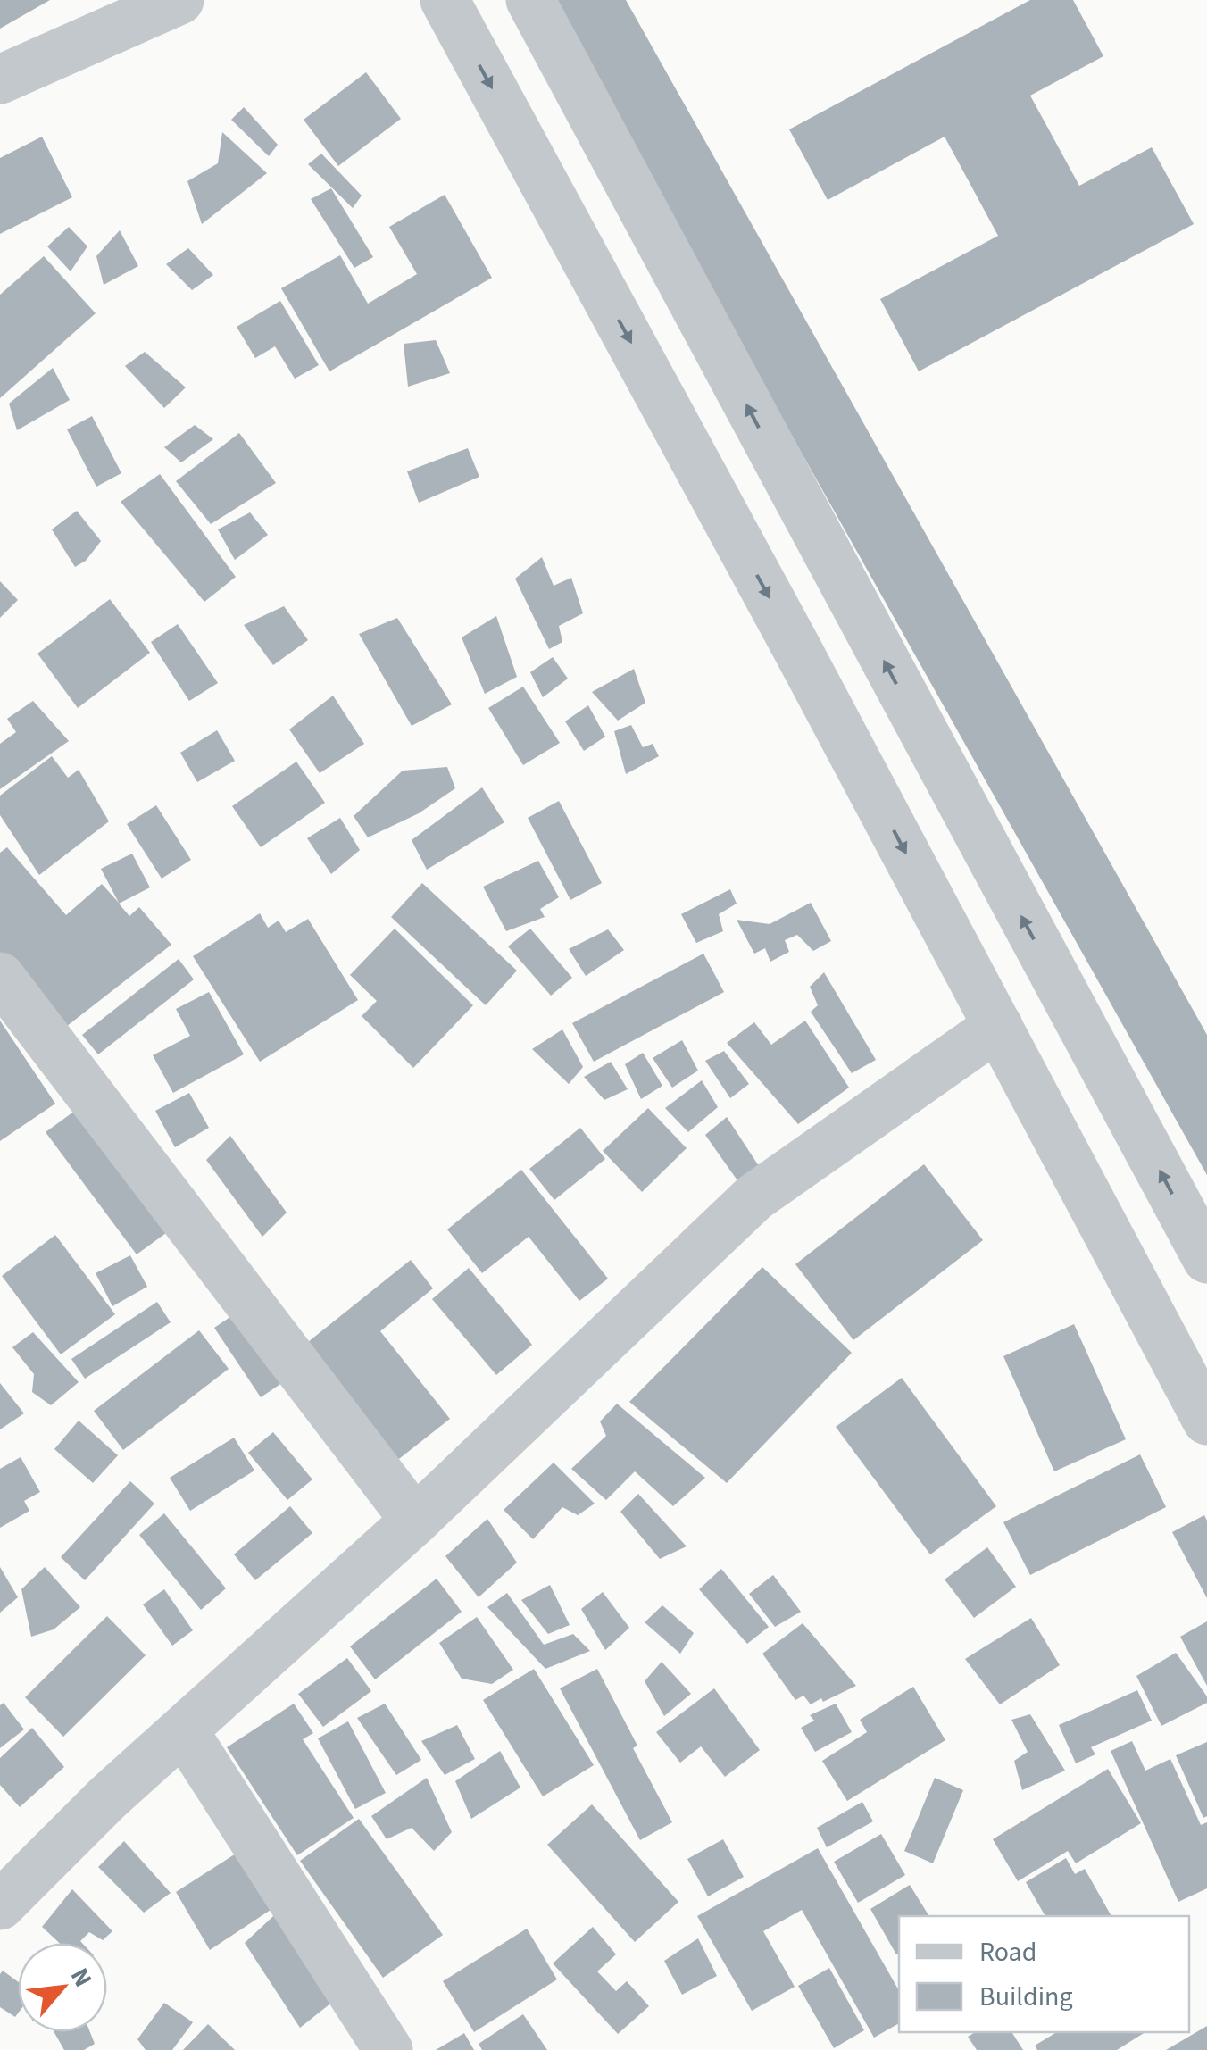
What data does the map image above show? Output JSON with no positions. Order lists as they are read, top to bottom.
{
  "legend": ["Road", "Building"],
  "north": "top right"
}
